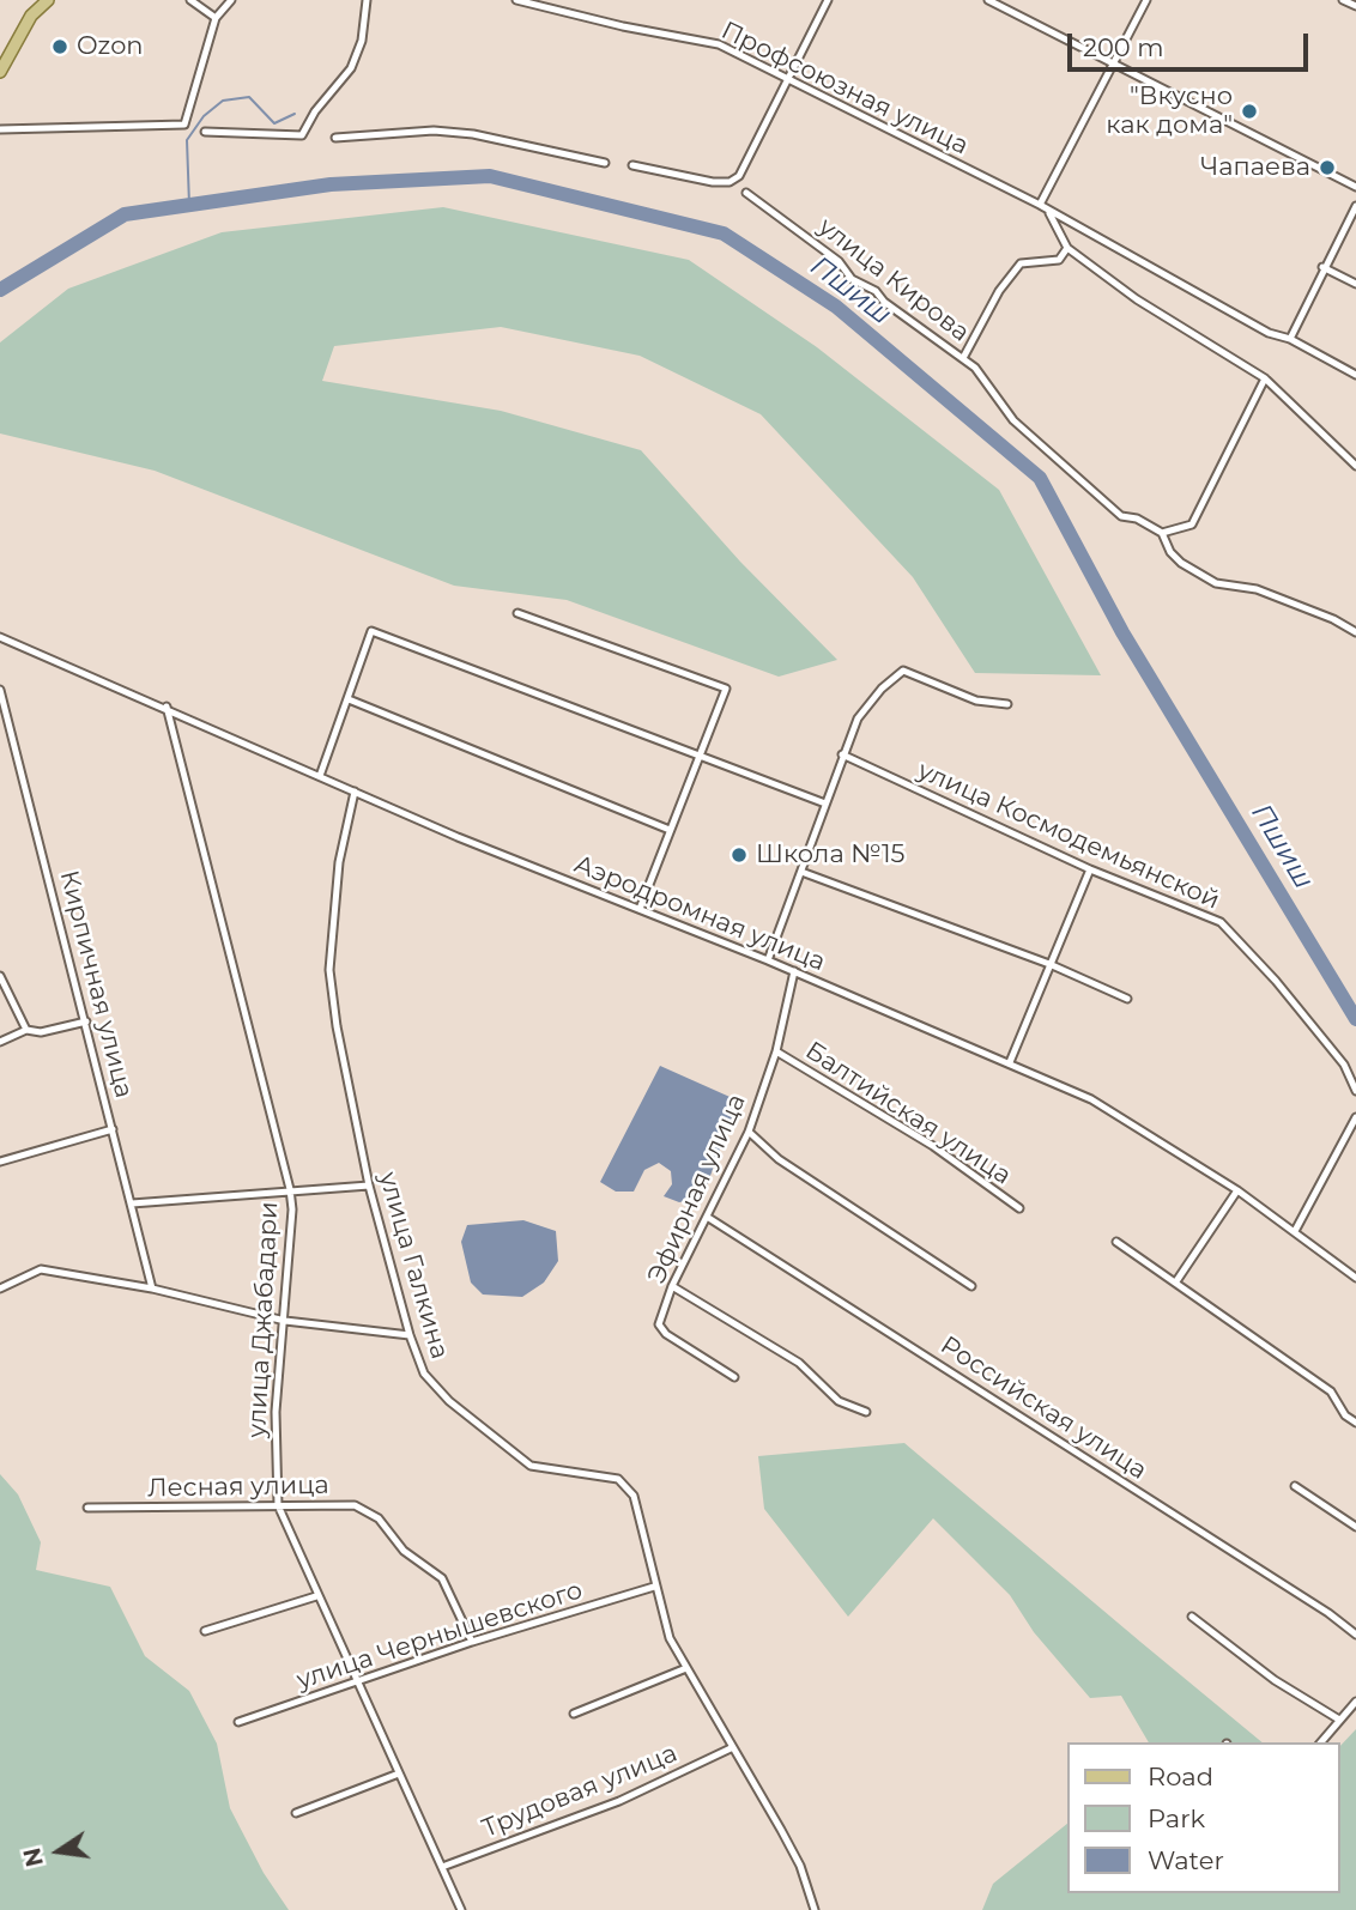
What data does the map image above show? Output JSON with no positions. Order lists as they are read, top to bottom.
{
  "streets": {
    "street": [
      "Профсоюзная улица",
      "улица Кирова",
      "улица Космодемьянской",
      "Аэродромная улица",
      "Кирпичная улица",
      "Балтийская улица",
      "Эфирная улица",
      "улица Галкина",
      "улица Джабадари",
      "Российская улица",
      "Лесная улица",
      "улица Чернышевского",
      "Трудовая улица"
    ]
  },
  "crossings": [
    ["Аэродромная улица", "Эфирная улица"],
    ["Аэродромная улица", "улица Галкина"],
    ["Аэродромная улица", "улица Джабадари"],
    ["Балтийская улица", "Эфирная улица"],
    ["Эфирная улица", "Российская улица"],
    ["улица Галкина", "улица Чернышевского"],
    ["улица Галкина", "Трудовая улица"],
    ["улица Джабадари", "Лесная улица"],
    ["улица Джабадари", "улица Чернышевского"],
    ["улица Джабадари", "Трудовая улица"],
    ["Лесная улица", "улица Чернышевского"]
  ],
  "water": ["Пшиш"],
  "places": [
    "Ozon",
    "\"Вкусно как дома\"",
    "Чапаева",
    "Школа №15"
  ],
  "legend": ["Road", "Park", "Water"],
  "scale_bar": "200 m",
  "north": "left"
}
